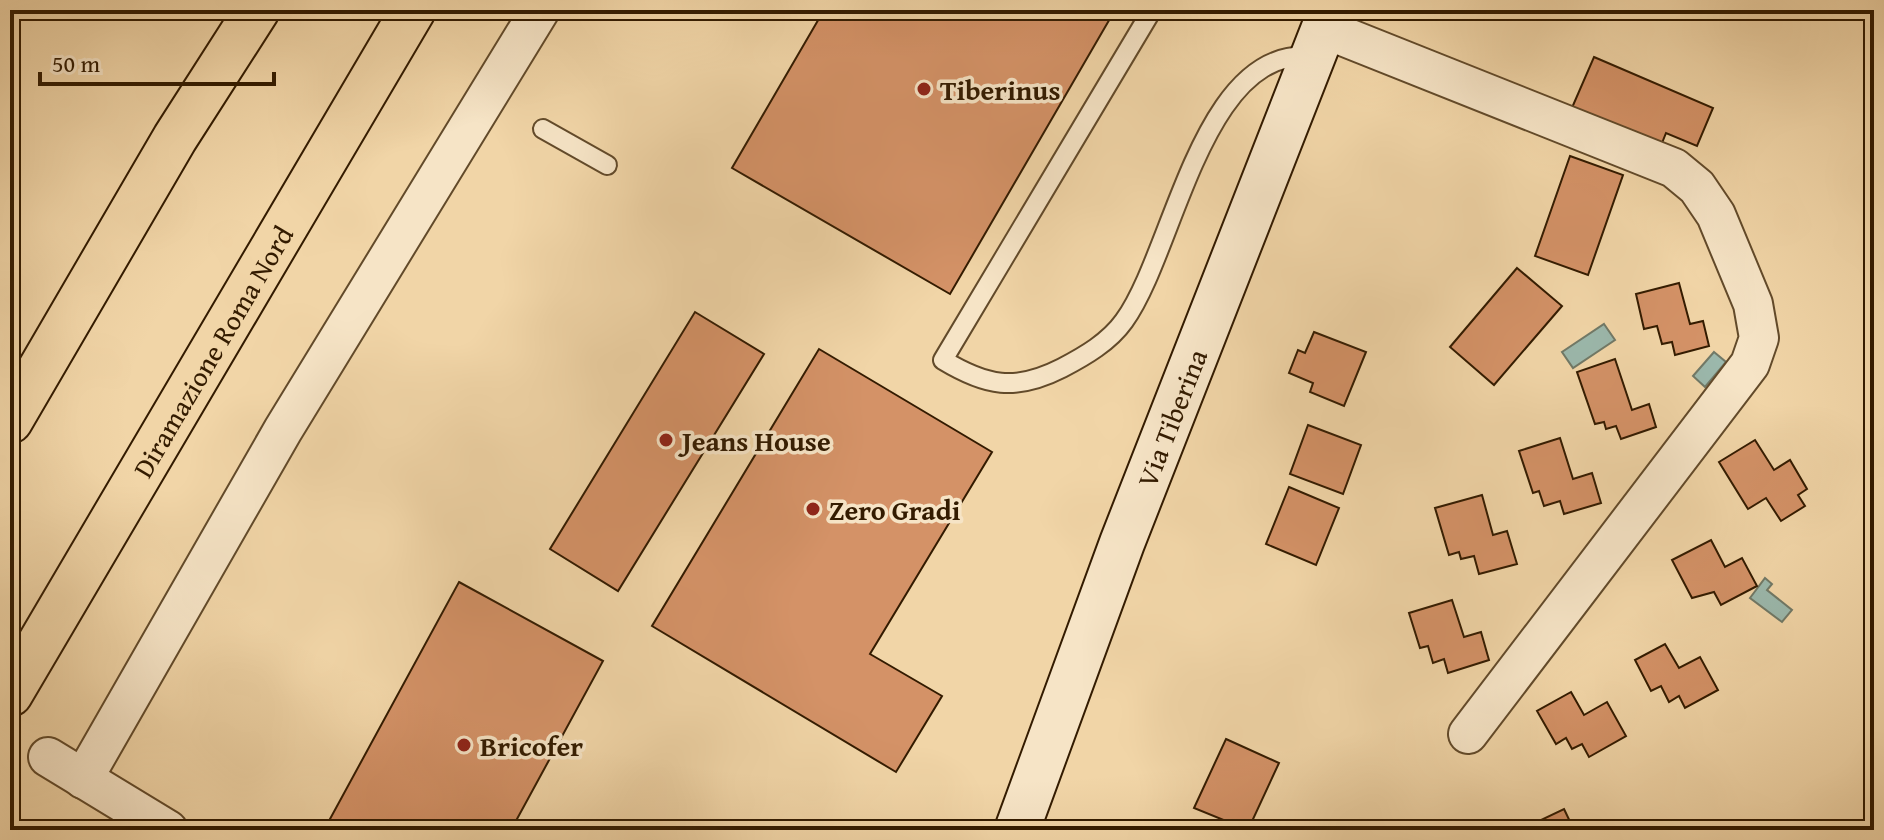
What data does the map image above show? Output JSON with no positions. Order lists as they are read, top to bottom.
{
  "streets": {
    "highway": ["Diramazione Roma Nord"],
    "main road": ["Via Tiberina"]
  },
  "places": [
    "Tiberinus",
    "Jeans House",
    "Zero Gradi",
    "Bricofer"
  ],
  "scale_bar": "50 m"
}
